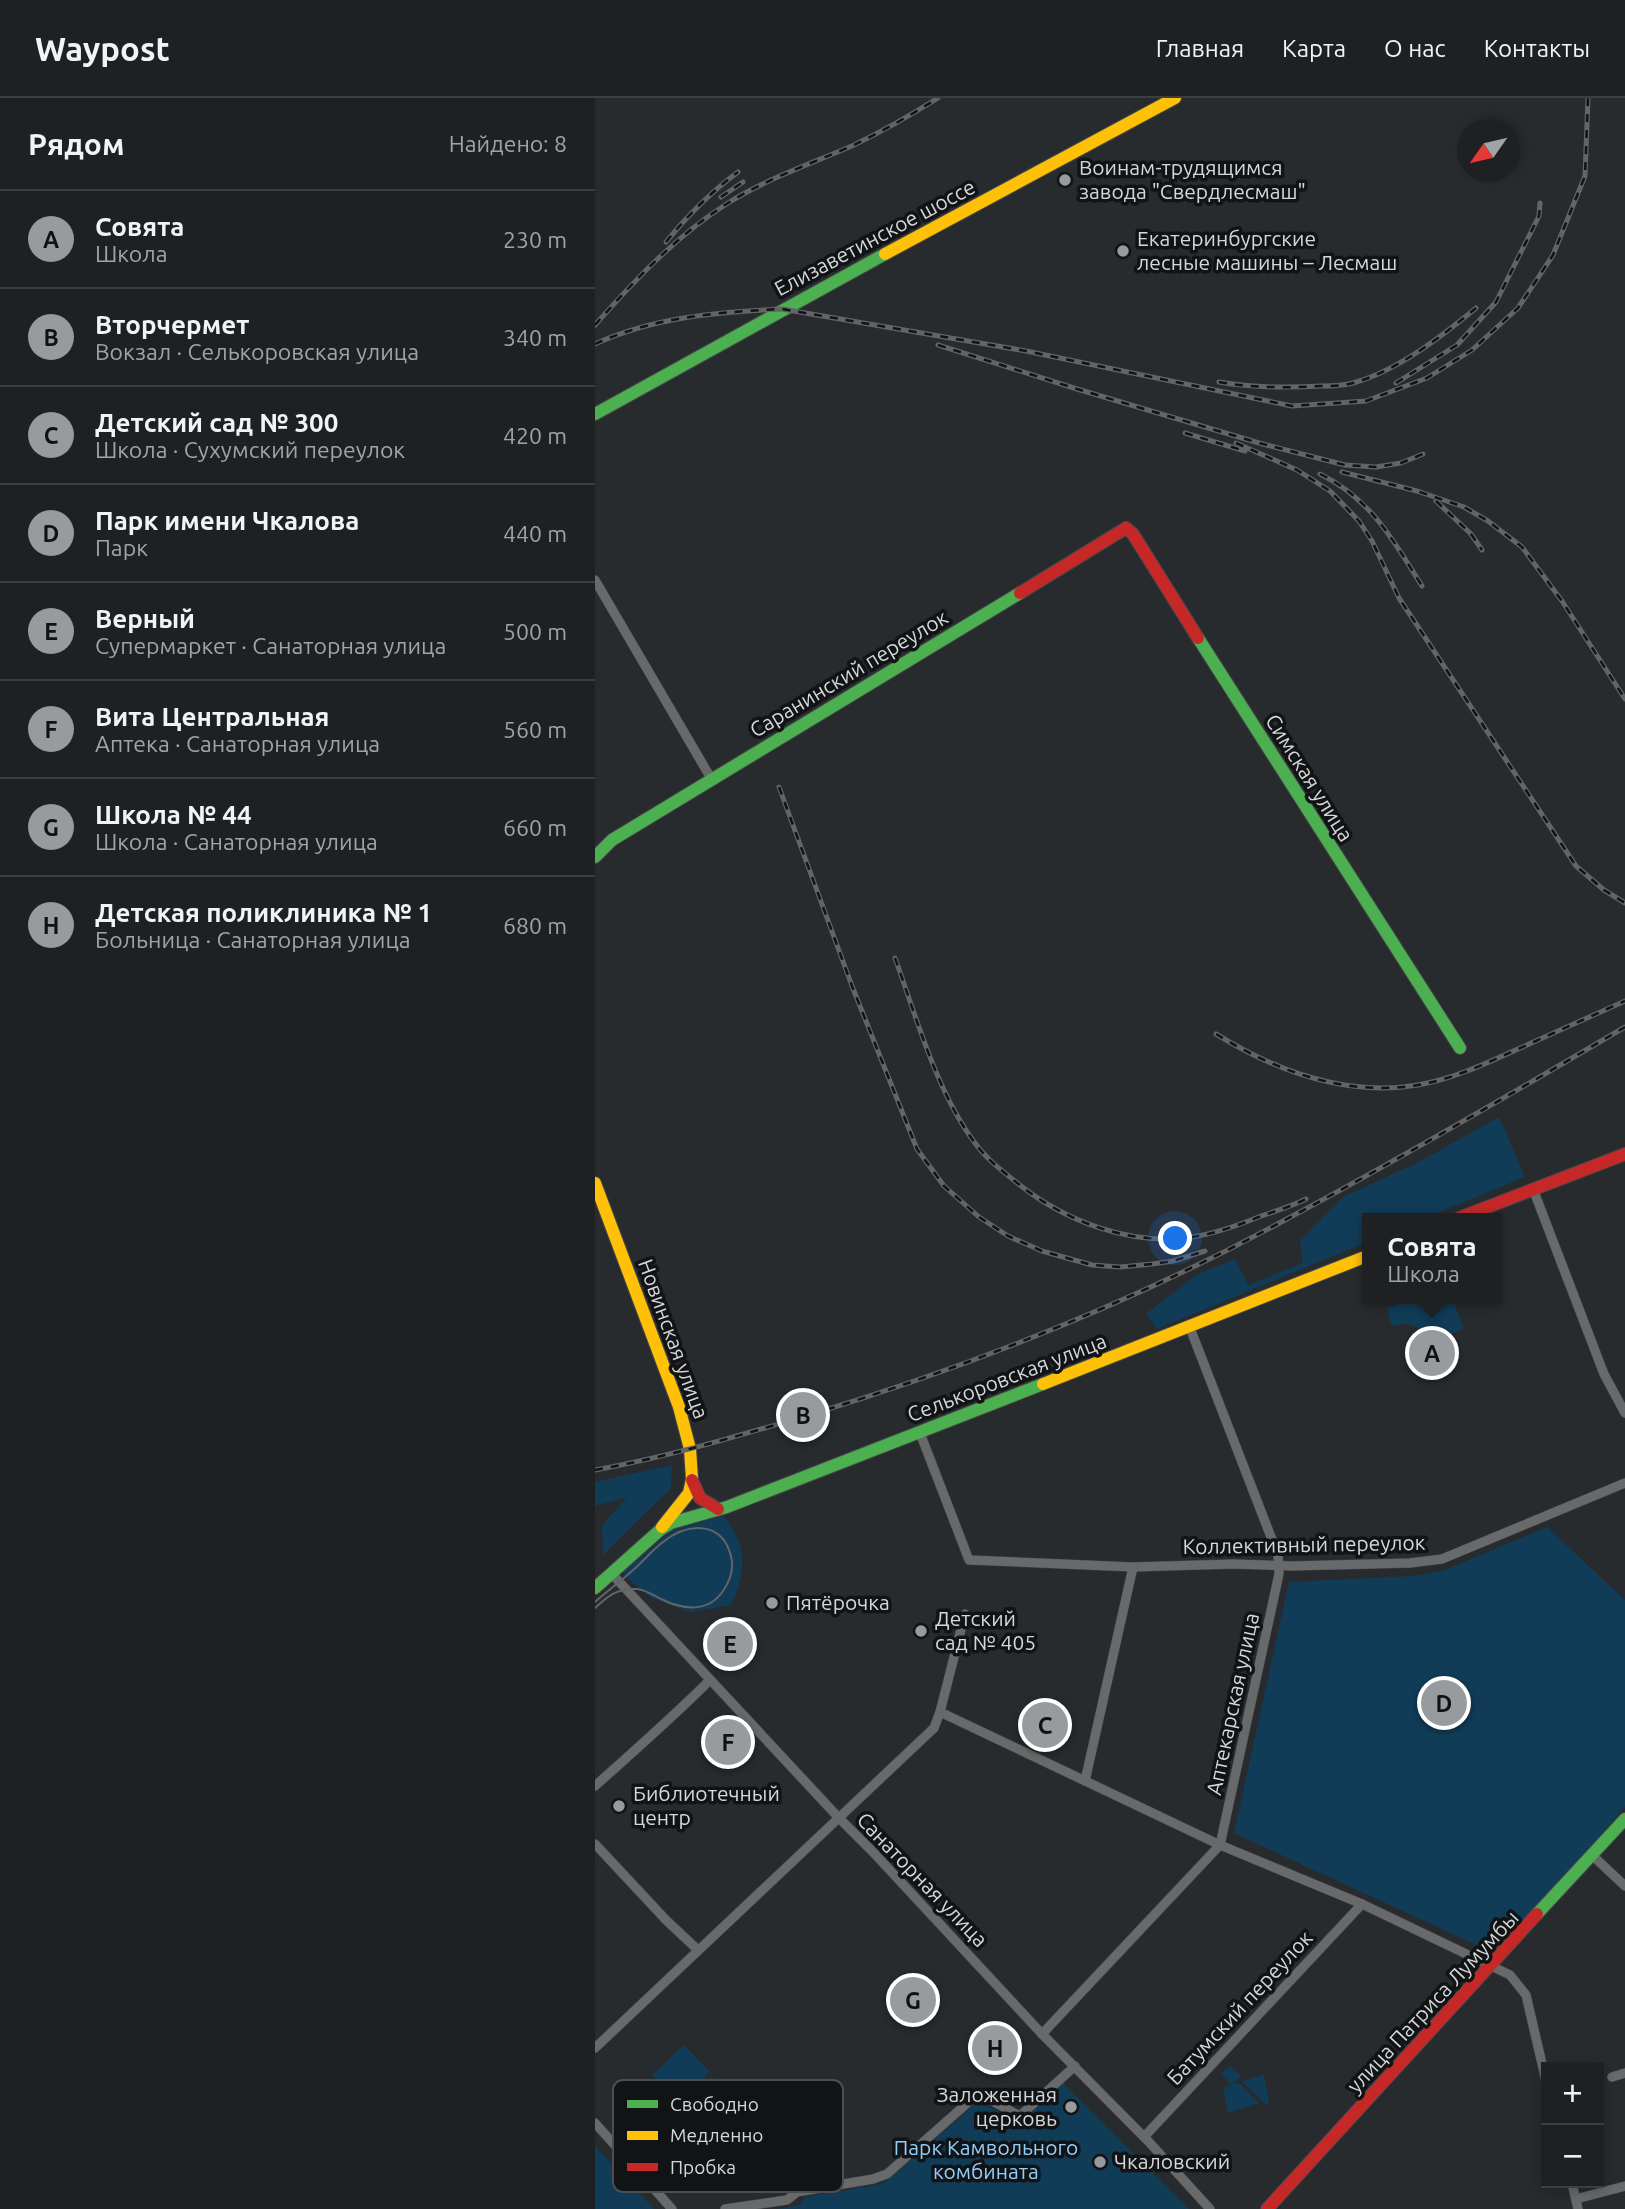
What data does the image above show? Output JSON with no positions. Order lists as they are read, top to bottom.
{
  "streets": {
    "main road": [
      "Елизаветинское шоссе",
      "Саранинский переулок",
      "Симская улица",
      "Новинская улица",
      "Селькоровская улица",
      "улица Патриса Лумумбы"
    ],
    "street": [
      "Коллективный переулок",
      "Аптекарская улица",
      "Санаторная улица",
      "Батумский переулок"
    ]
  },
  "crossings": [
    ["Саранинский переулок", "Симская улица"],
    ["Новинская улица", "Селькоровская улица"],
    ["Селькоровская улица", "Коллективный переулок"],
    ["Селькоровская улица", "Аптекарская улица"],
    ["Коллективный переулок", "Аптекарская улица"],
    ["Санаторная улица", "Батумский переулок"]
  ],
  "parks": ["Парк Камвольного комбината"],
  "places": [
    "Воинам-трудящимся завода \"Свердлесмаш\"",
    "Екатеринбургские лесные машины – Лесмаш",
    "Пятёрочка",
    "Детский сад № 405",
    "Библиотечный центр",
    "Заложенная церковь",
    "Чкаловский"
  ],
  "legend": ["Свободно", "Медленно", "Пробка"],
  "north": "bottom left",
  "page": {
    "header": "Waypost",
    "nav": [
      "Главная",
      "Карта",
      "О нас",
      "Контакты"
    ],
    "heading": ["Рядом", "Найдено: 8"],
    "list": [
      {
        "mark": "A",
        "name": "Совята",
        "note": "Школа",
        "value": "230 m"
      },
      {
        "mark": "B",
        "name": "Вторчермет",
        "note": "Вокзал · Селькоровская улица",
        "value": "340 m"
      },
      {
        "mark": "C",
        "name": "Детский сад № 300",
        "note": "Школа · Сухумский переулок",
        "value": "420 m"
      },
      {
        "mark": "D",
        "name": "Парк имени Чкалова",
        "note": "Парк",
        "value": "440 m"
      },
      {
        "mark": "E",
        "name": "Верный",
        "note": "Супермаркет · Санаторная улица",
        "value": "500 m"
      },
      {
        "mark": "F",
        "name": "Вита Центральная",
        "note": "Аптека · Санаторная улица",
        "value": "560 m"
      },
      {
        "mark": "G",
        "name": "Школа № 44",
        "note": "Школа · Санаторная улица",
        "value": "660 m"
      },
      {
        "mark": "H",
        "name": "Детская поликлиника № 1",
        "note": "Больница · Санаторная улица",
        "value": "680 m"
      }
    ],
    "popup": ["Совята", "Школа"],
    "pins": [
      "A",
      "B",
      "E",
      "D",
      "C",
      "F",
      "G",
      "H"
    ],
    "map_buttons": ["+", "−"]
  }
}
